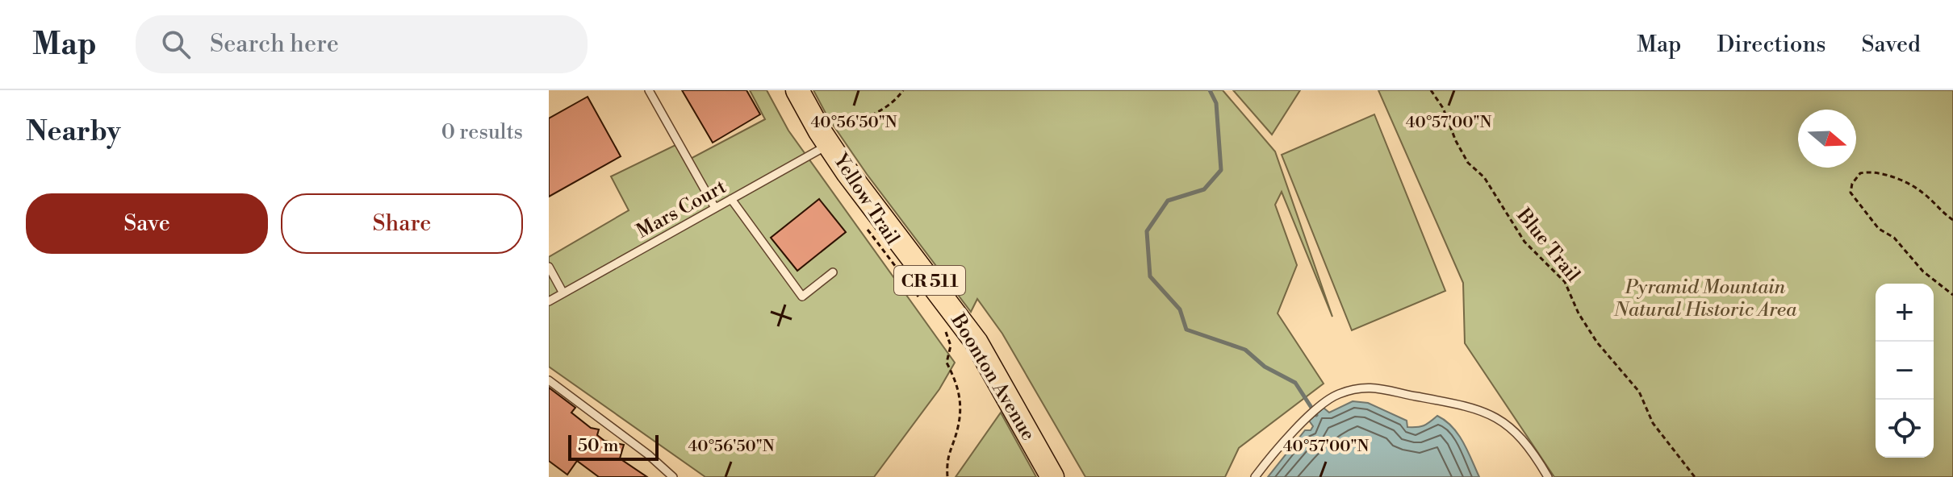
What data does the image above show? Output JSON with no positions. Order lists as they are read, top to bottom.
{
  "streets": {
    "main road": ["CR 511", "Boonton Avenue"],
    "lane": ["Mars Court"],
    "path": ["Yellow Trail", "Blue Trail"]
  },
  "crossings": [
    ["Mars Court", "Boonton Avenue"]
  ],
  "parks": ["Pyramid Mountain Natural Historic Area"],
  "scale_bar": "50 m",
  "north": "right",
  "page": {
    "header": "Map",
    "search": "Search here",
    "nav": ["Map", "Directions", "Saved"],
    "heading": ["Nearby", "0 results"],
    "buttons": ["Save", "Share"],
    "map_buttons": ["+", "−"],
    "scale": "50 m"
  },
  "coordinates": ["40°56'50\"N", "40°57'00\"N"]
}
